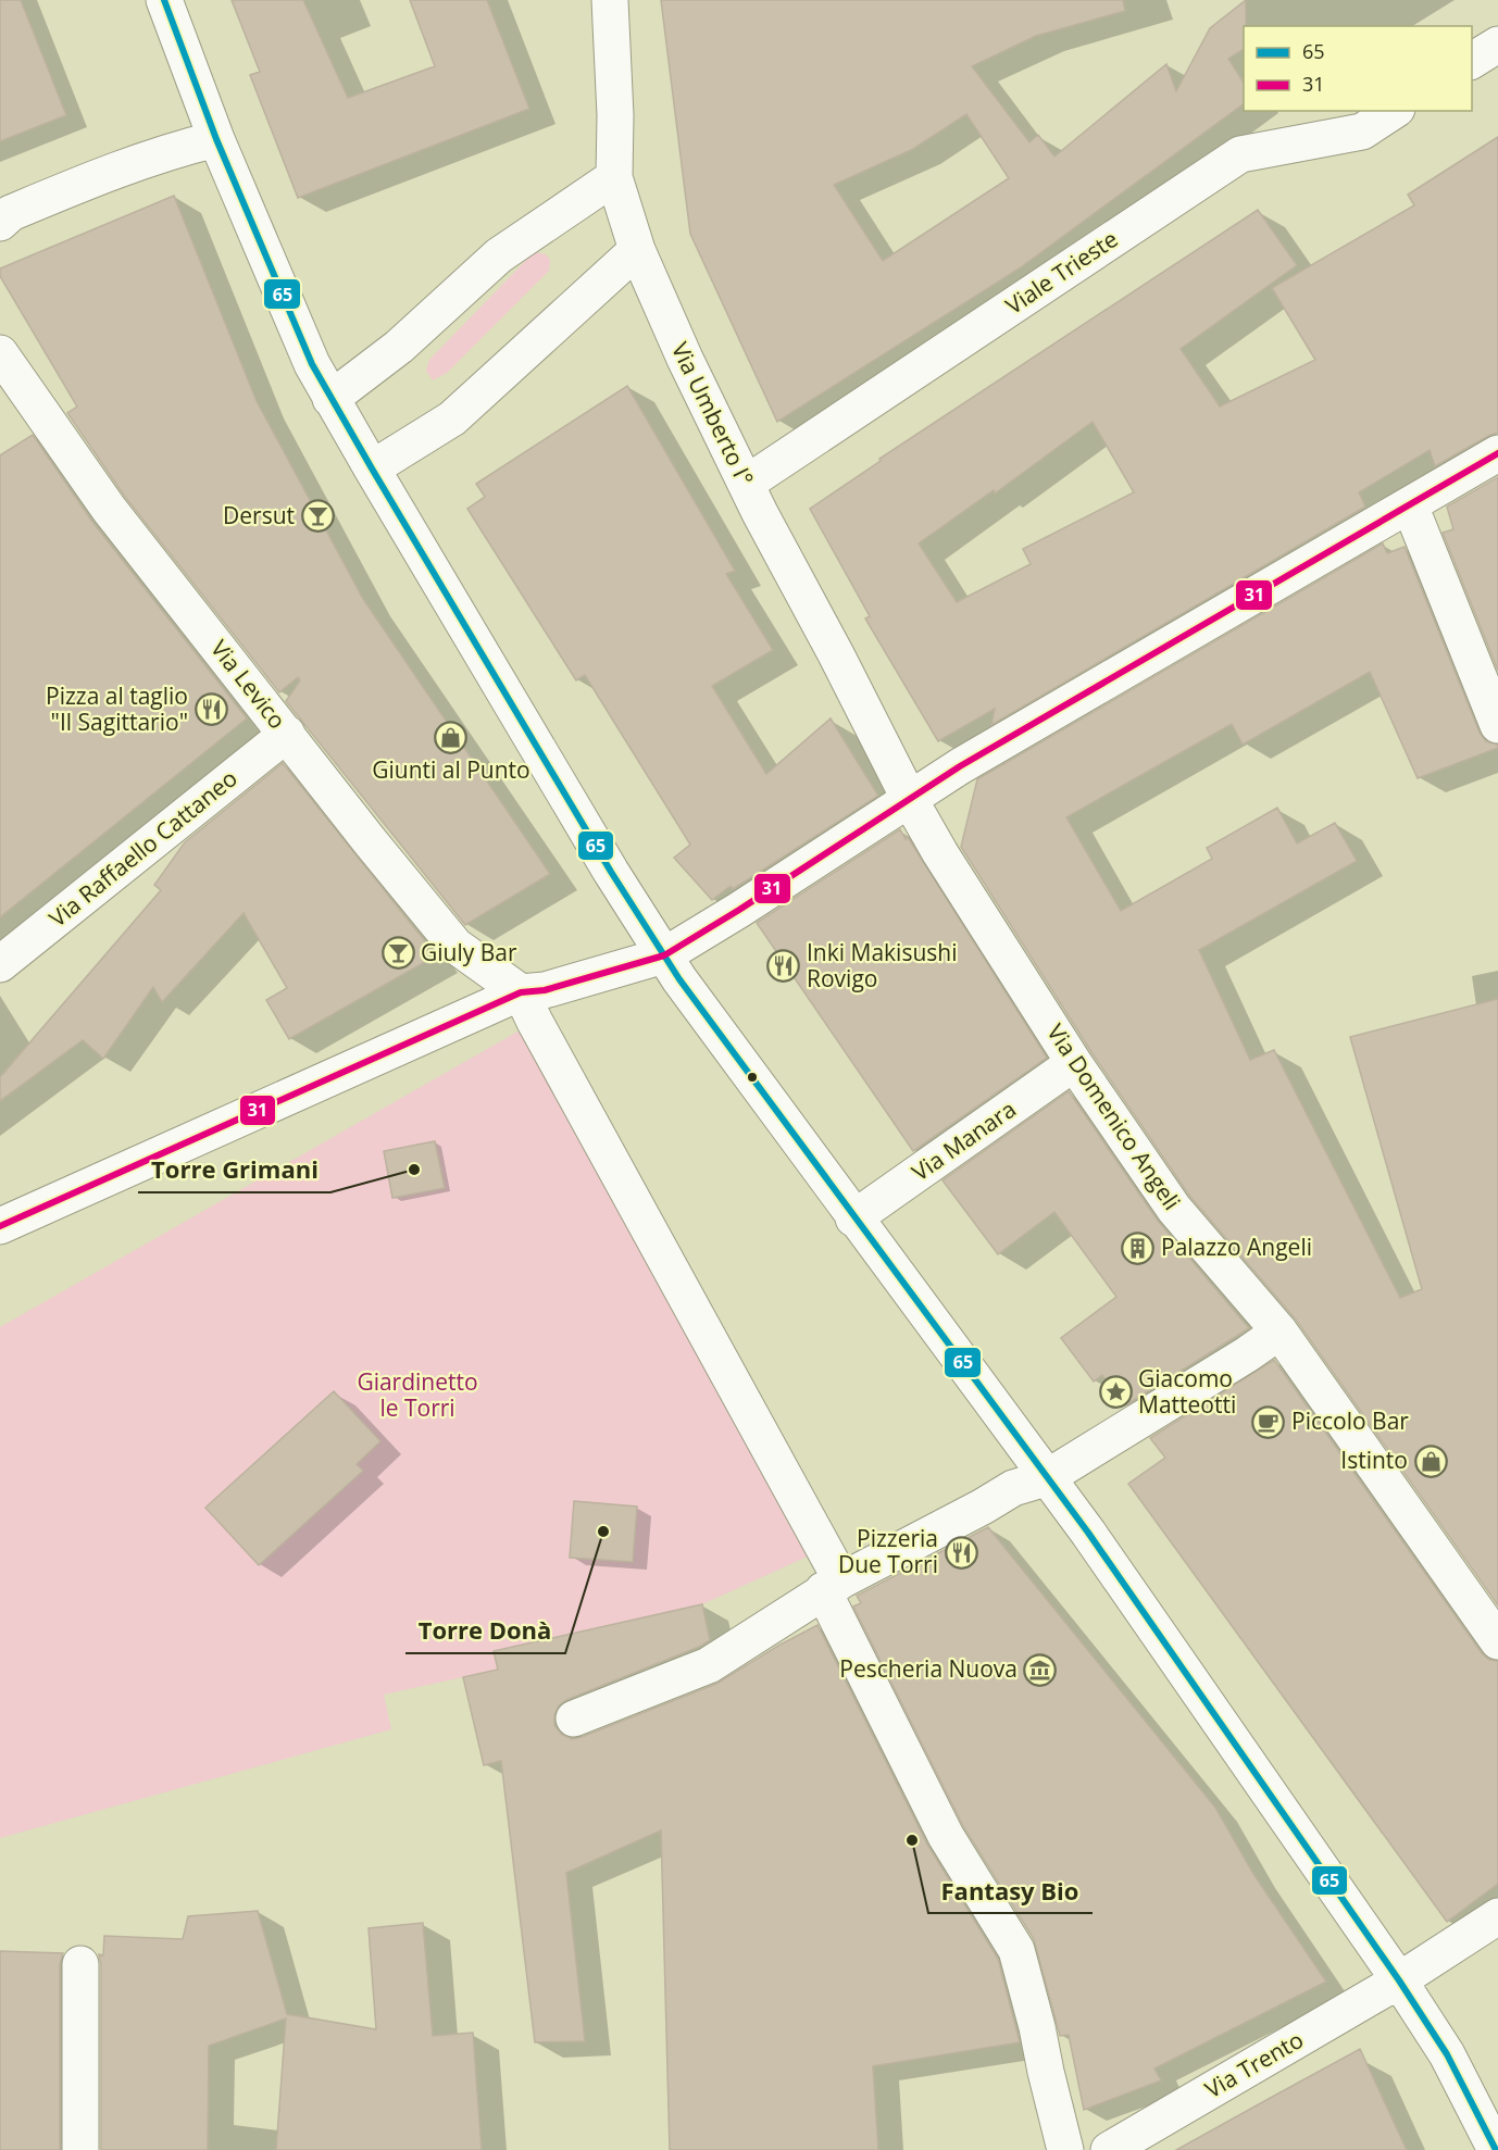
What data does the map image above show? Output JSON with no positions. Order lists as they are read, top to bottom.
{
  "streets": {
    "street": [
      "Viale Trieste",
      "Via Umberto I°",
      "Via Levico",
      "Via Raffaello Cattaneo",
      "Via Domenico Angeli",
      "Via Manara",
      "Via Trento"
    ]
  },
  "crossings": [
    ["Viale Trieste", "Via Umberto I°"],
    ["Via Umberto I°", "Via Domenico Angeli"],
    ["Via Levico", "Via Raffaello Cattaneo"],
    ["Via Domenico Angeli", "Via Manara"]
  ],
  "parks": ["Giardinetto le Torri"],
  "places": {
    "bar": ["Dersut", "Giuly Bar"],
    "restaurant": ["Pizza al taglio \"Il Sagittario\"", "Inki Makisushi Rovigo", "Pizzeria Due Torri"],
    "shop": ["Giunti al Punto", "Istinto"],
    "other": ["Torre Grimani", "Torre Donà", "Fantasy Bio"],
    "building": ["Palazzo Angeli"],
    "place": ["Giacomo Matteotti"],
    "cafe": ["Piccolo Bar"],
    "museum": ["Pescheria Nuova"]
  },
  "lines": ["transit line 65", "transit line 31"],
  "legend": ["65", "31"]
}
